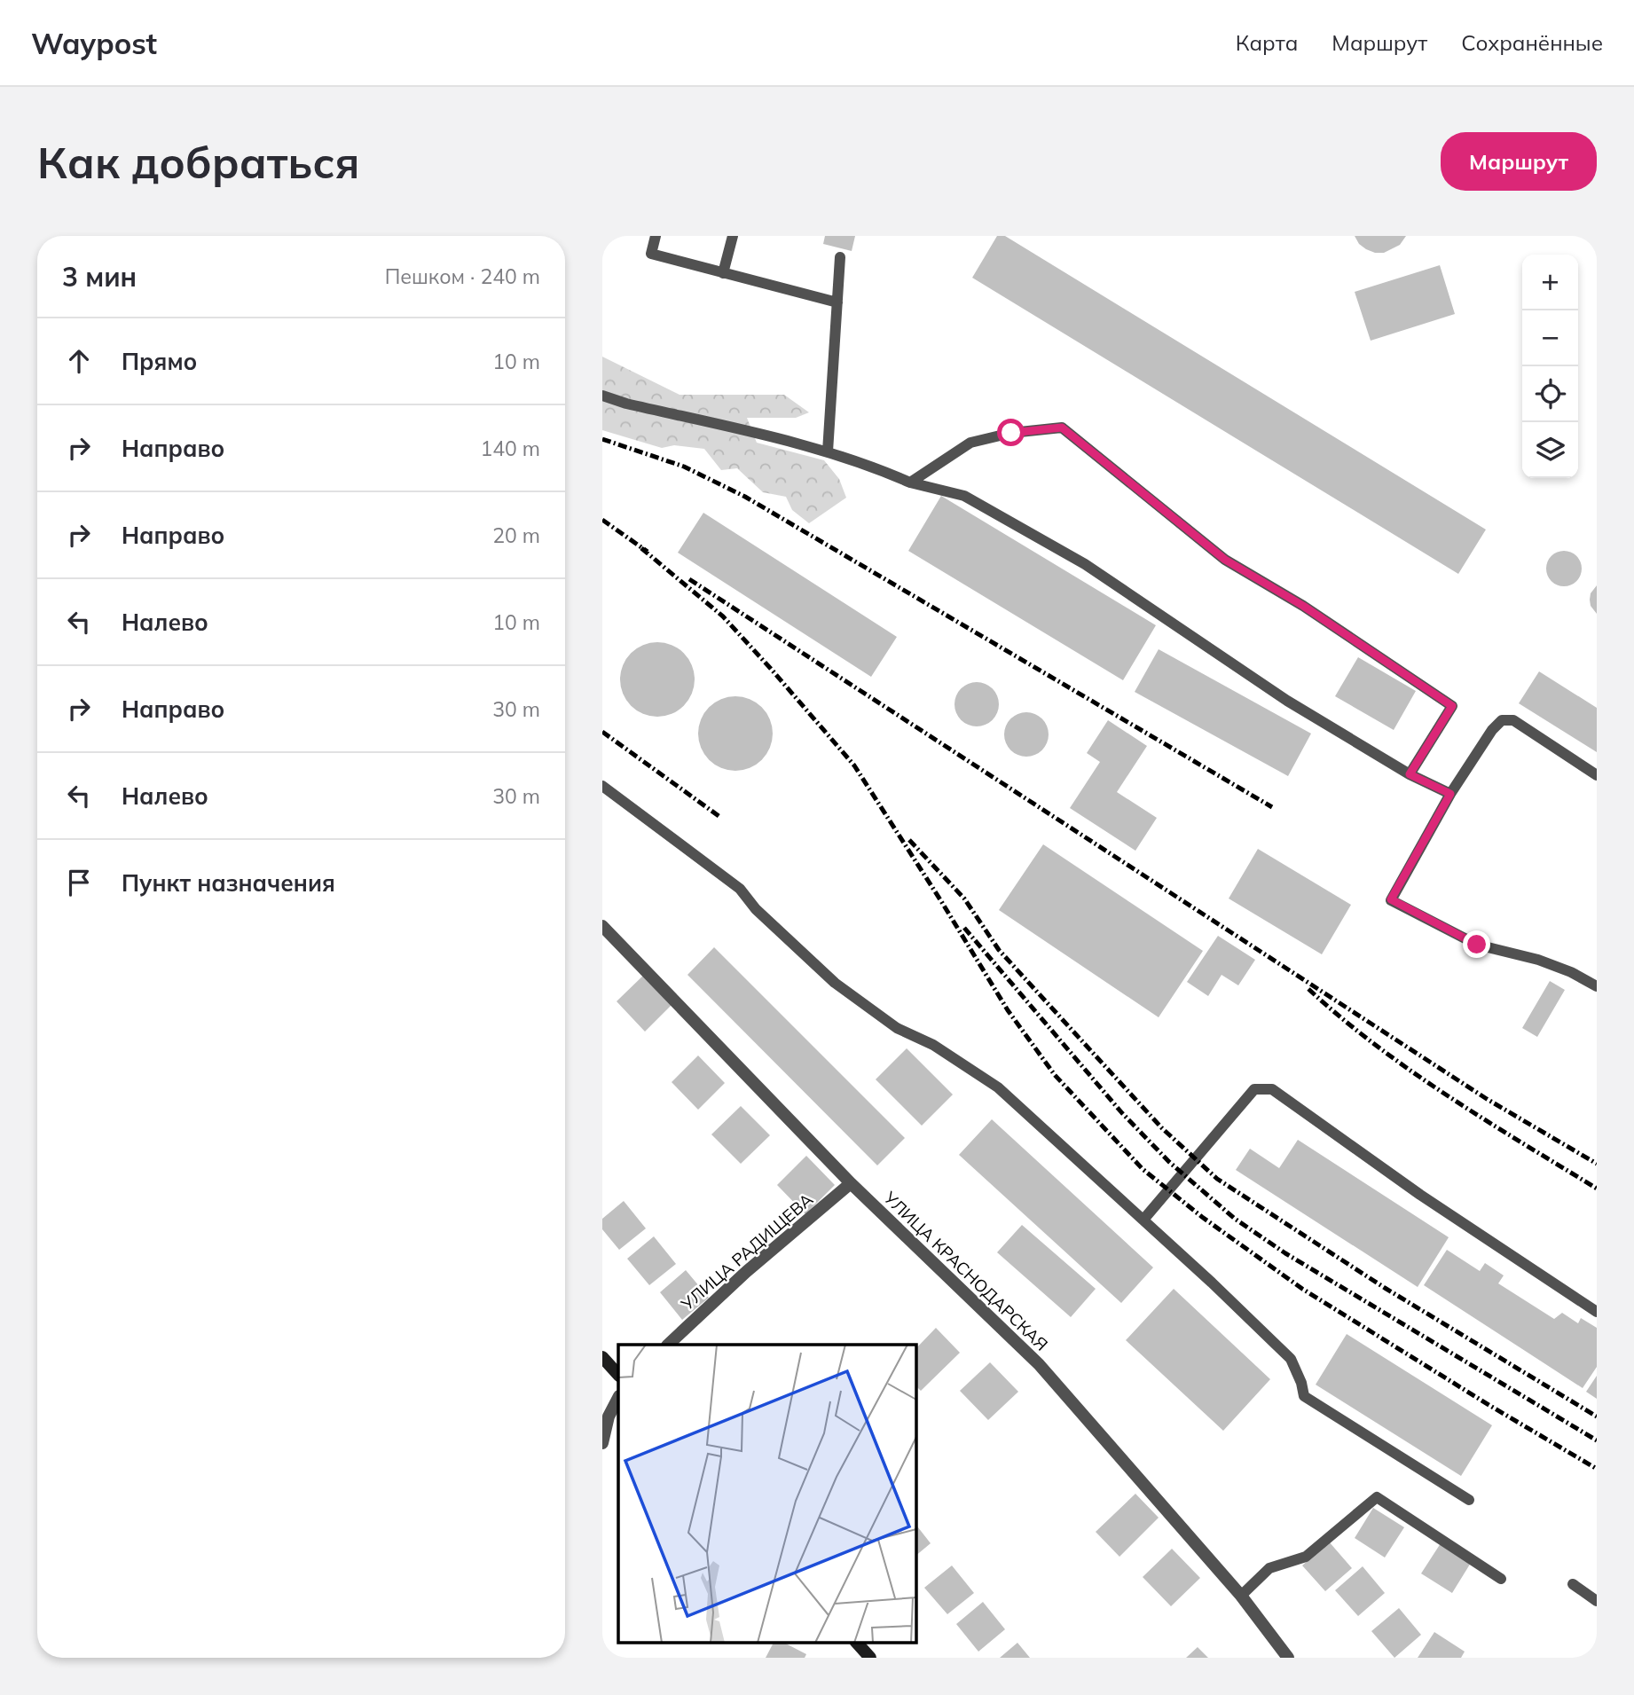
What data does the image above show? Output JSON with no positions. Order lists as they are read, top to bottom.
{
  "streets": {
    "street": ["УЛИЦА РАДИЩЕВА", "УЛИЦА КРАСНОДАРСКАЯ"]
  },
  "crossings": [
    ["УЛИЦА РАДИЩЕВА", "УЛИЦА КРАСНОДАРСКАЯ"]
  ],
  "page": {
    "header": "Waypost",
    "nav": ["Карта", "Маршрут", "Сохранённые"],
    "buttons": "Маршрут",
    "title": "Как добраться",
    "heading": ["3 мин", "Пешком · 240 m"],
    "map_buttons": ["+", "−"],
    "list": [
      ["Прямо", "10 m"],
      ["Направо", "140 m"],
      ["Направо", "20 m"],
      ["Налево", "10 m"],
      ["Направо", "30 m"],
      ["Налево", "30 m"],
      "Пункт назначения"
    ]
  }
}
